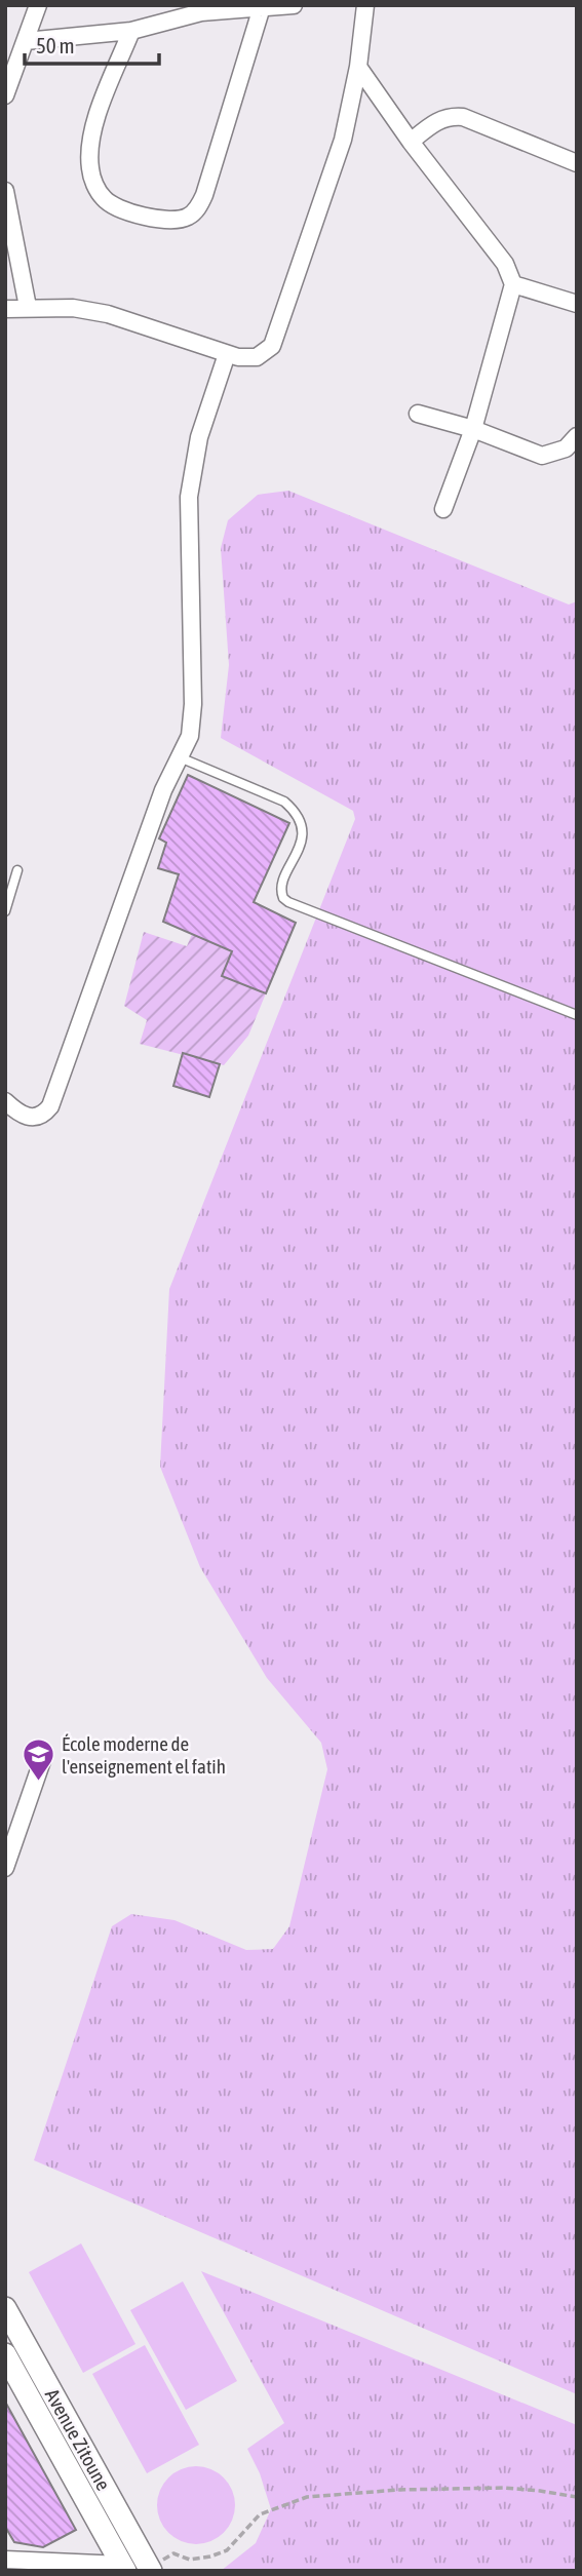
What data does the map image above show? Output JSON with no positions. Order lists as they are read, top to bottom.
{
  "streets": {
    "main road": ["Avenue Zitoune"]
  },
  "places": {
    "school or university": ["École moderne de l'enseignement el fatih"]
  },
  "scale_bar": "50 m"
}
